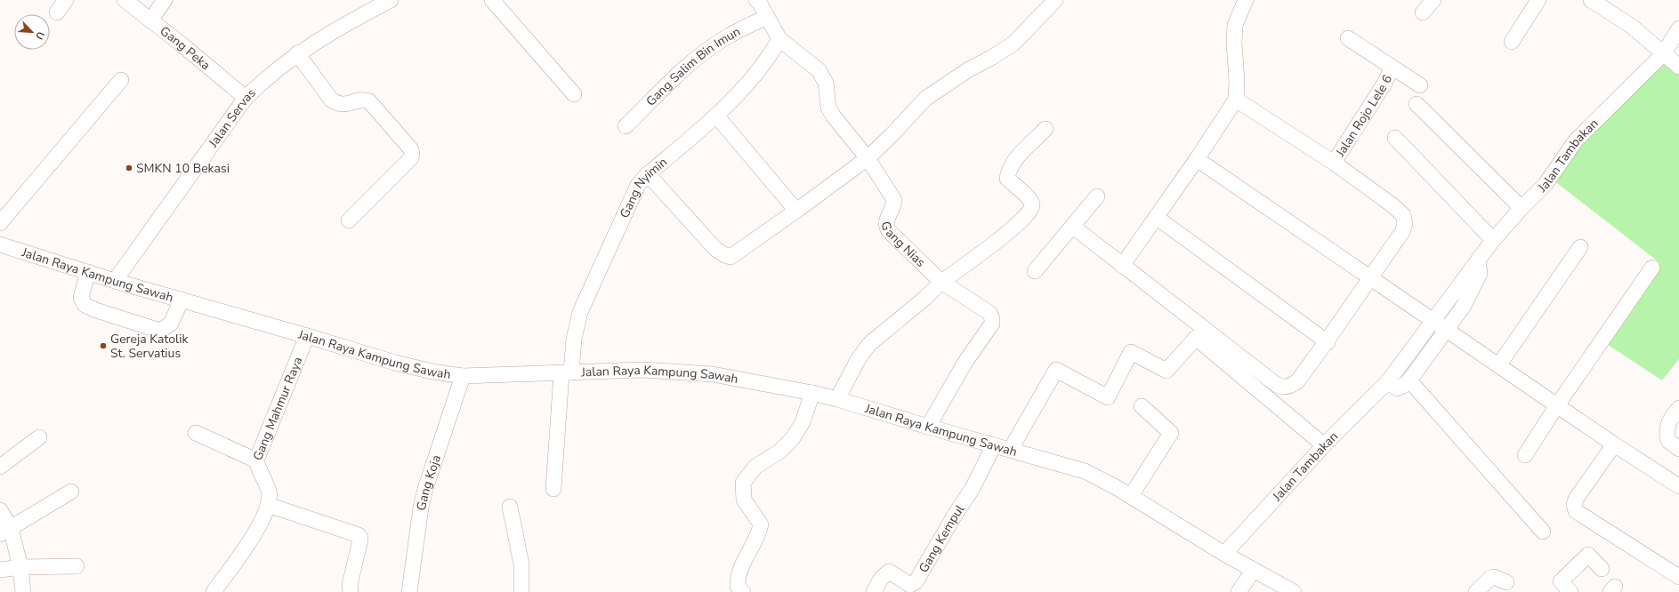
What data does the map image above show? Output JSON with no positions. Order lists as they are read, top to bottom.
{
  "streets": {
    "street": [
      "Gang Peka",
      "Gang Salim Bin Imun",
      "Jalan Rojo Lele 6",
      "Jalan Servas",
      "Jalan Tambakan",
      "Gang Nyimin",
      "Gang Nias",
      "Jalan Raya Kampung Sawah",
      "Gang Mahmur Raya",
      "Gang Koja",
      "Gang Kempul"
    ]
  },
  "crossings": [
    ["Gang Peka", "Jalan Servas"],
    ["Jalan Servas", "Jalan Raya Kampung Sawah"],
    ["Jalan Tambakan", "Jalan Raya Kampung Sawah"],
    ["Gang Nyimin", "Gang Nias"],
    ["Gang Nyimin", "Jalan Raya Kampung Sawah"],
    ["Jalan Raya Kampung Sawah", "Gang Mahmur Raya"],
    ["Jalan Raya Kampung Sawah", "Gang Koja"],
    ["Jalan Raya Kampung Sawah", "Gang Kempul"]
  ],
  "places": ["SMKN 10 Bekasi", "Gereja Katolik St. Servatius"],
  "north": "bottom right"
}
